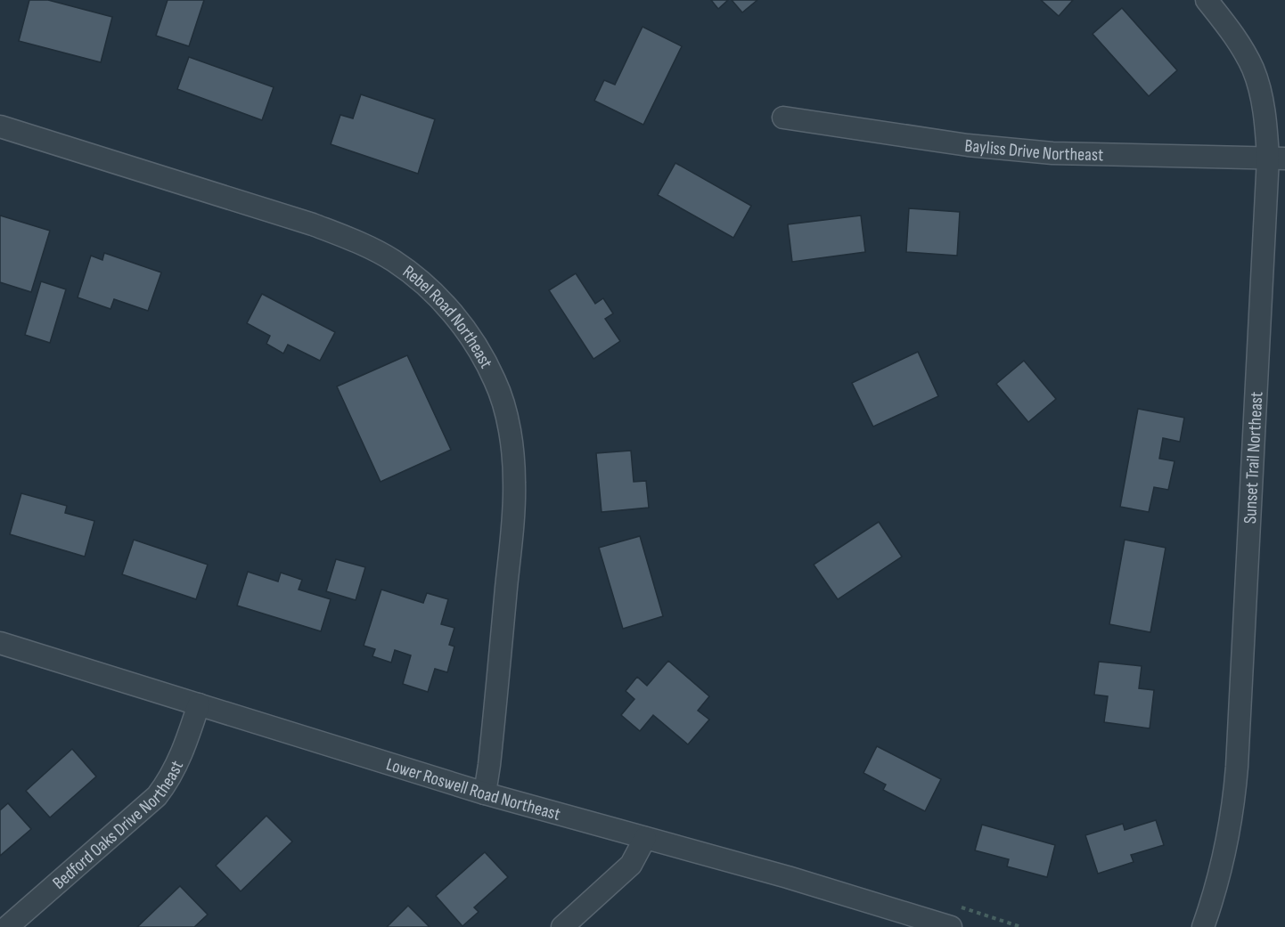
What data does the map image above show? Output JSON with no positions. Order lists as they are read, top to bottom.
{
  "streets": {
    "street": [
      "Bayliss Drive Northeast",
      "Rebel Road Northeast",
      "Sunset Trail Northeast",
      "Lower Roswell Road Northeast",
      "Bedford Oaks Drive Northeast"
    ]
  },
  "crossings": [
    ["Bayliss Drive Northeast", "Sunset Trail Northeast"],
    ["Rebel Road Northeast", "Lower Roswell Road Northeast"],
    ["Lower Roswell Road Northeast", "Bedford Oaks Drive Northeast"]
  ]
}
